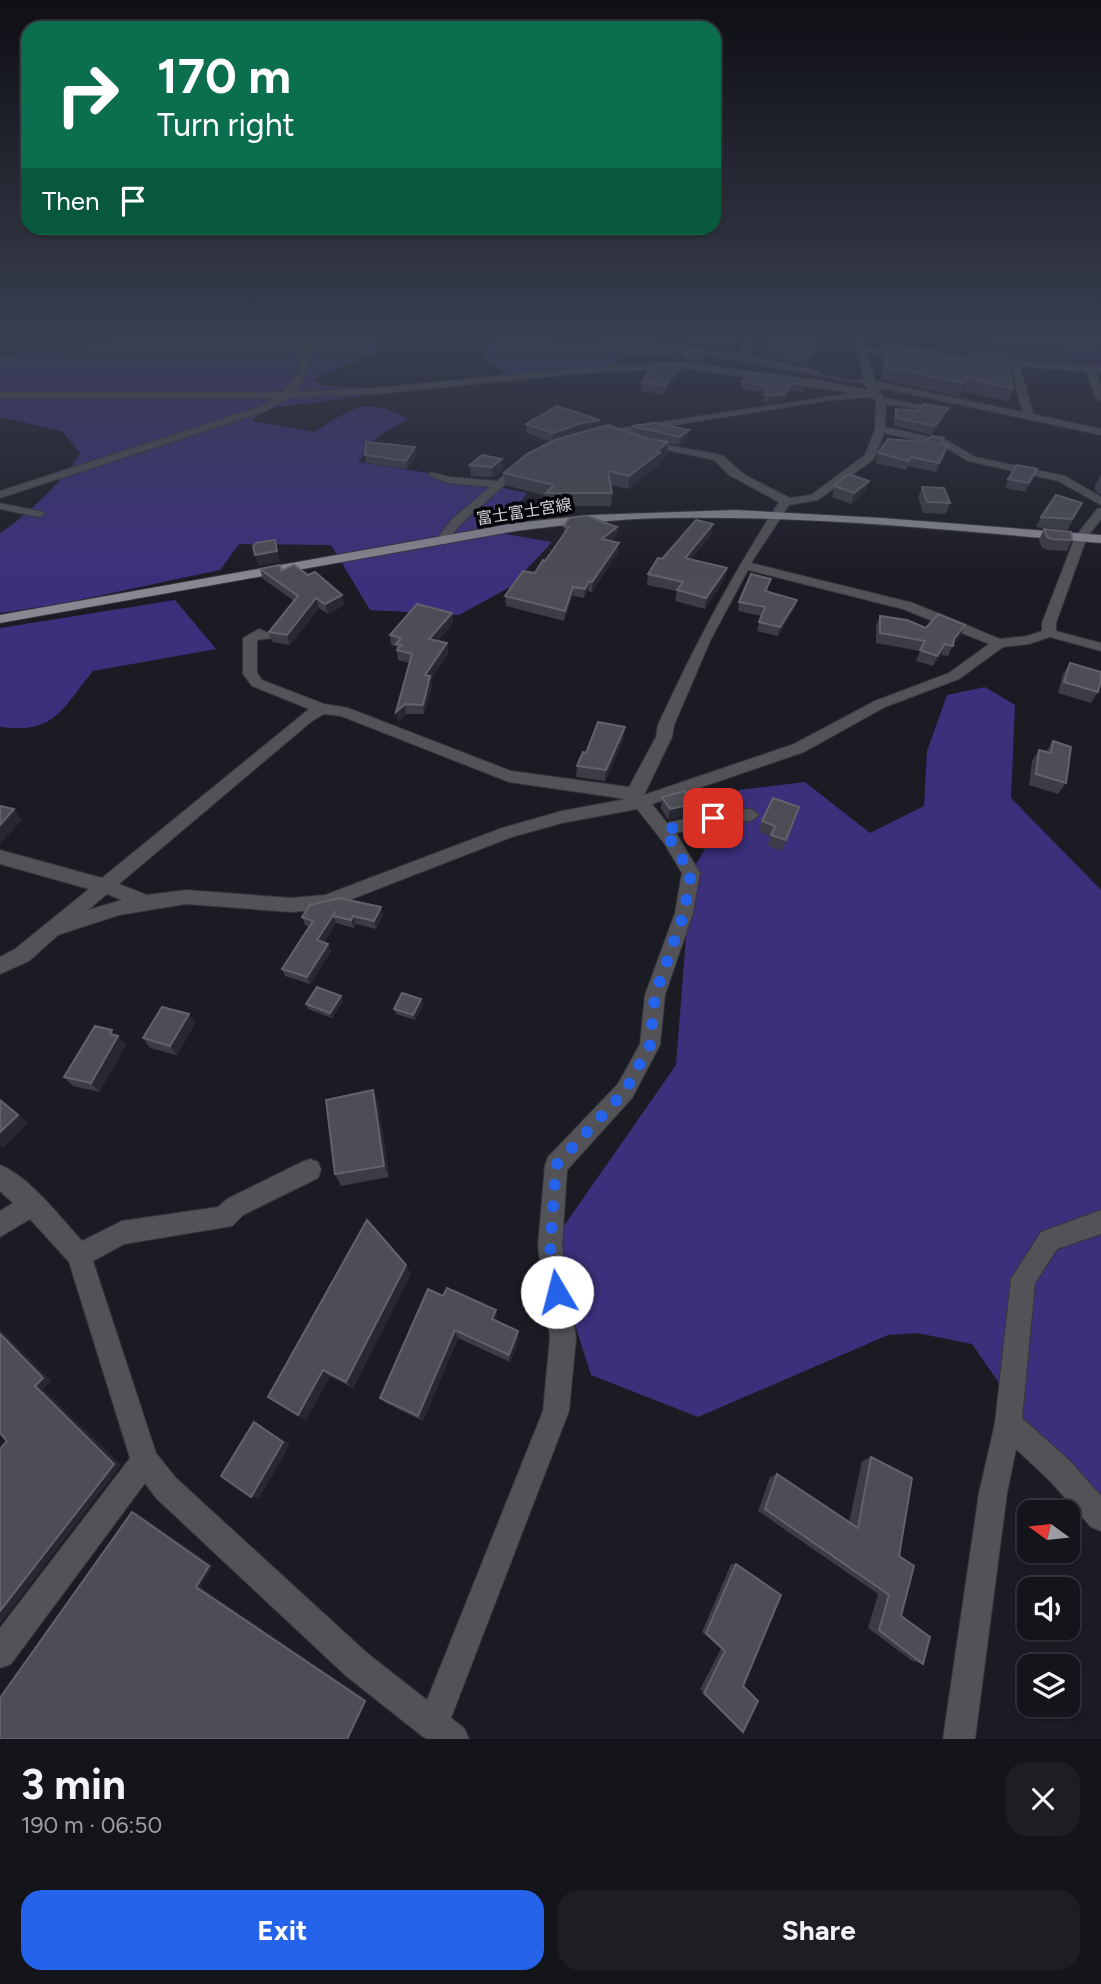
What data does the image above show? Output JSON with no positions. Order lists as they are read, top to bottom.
{
  "streets": {
    "main road": ["富士富士宮線"]
  },
  "north": "left",
  "page": {
    "turn": ["170 m", "Turn right"],
    "then": "Then",
    "heading": ["3 min", "190 m · 06:50"],
    "buttons": ["Exit", "Share"]
  }
}
